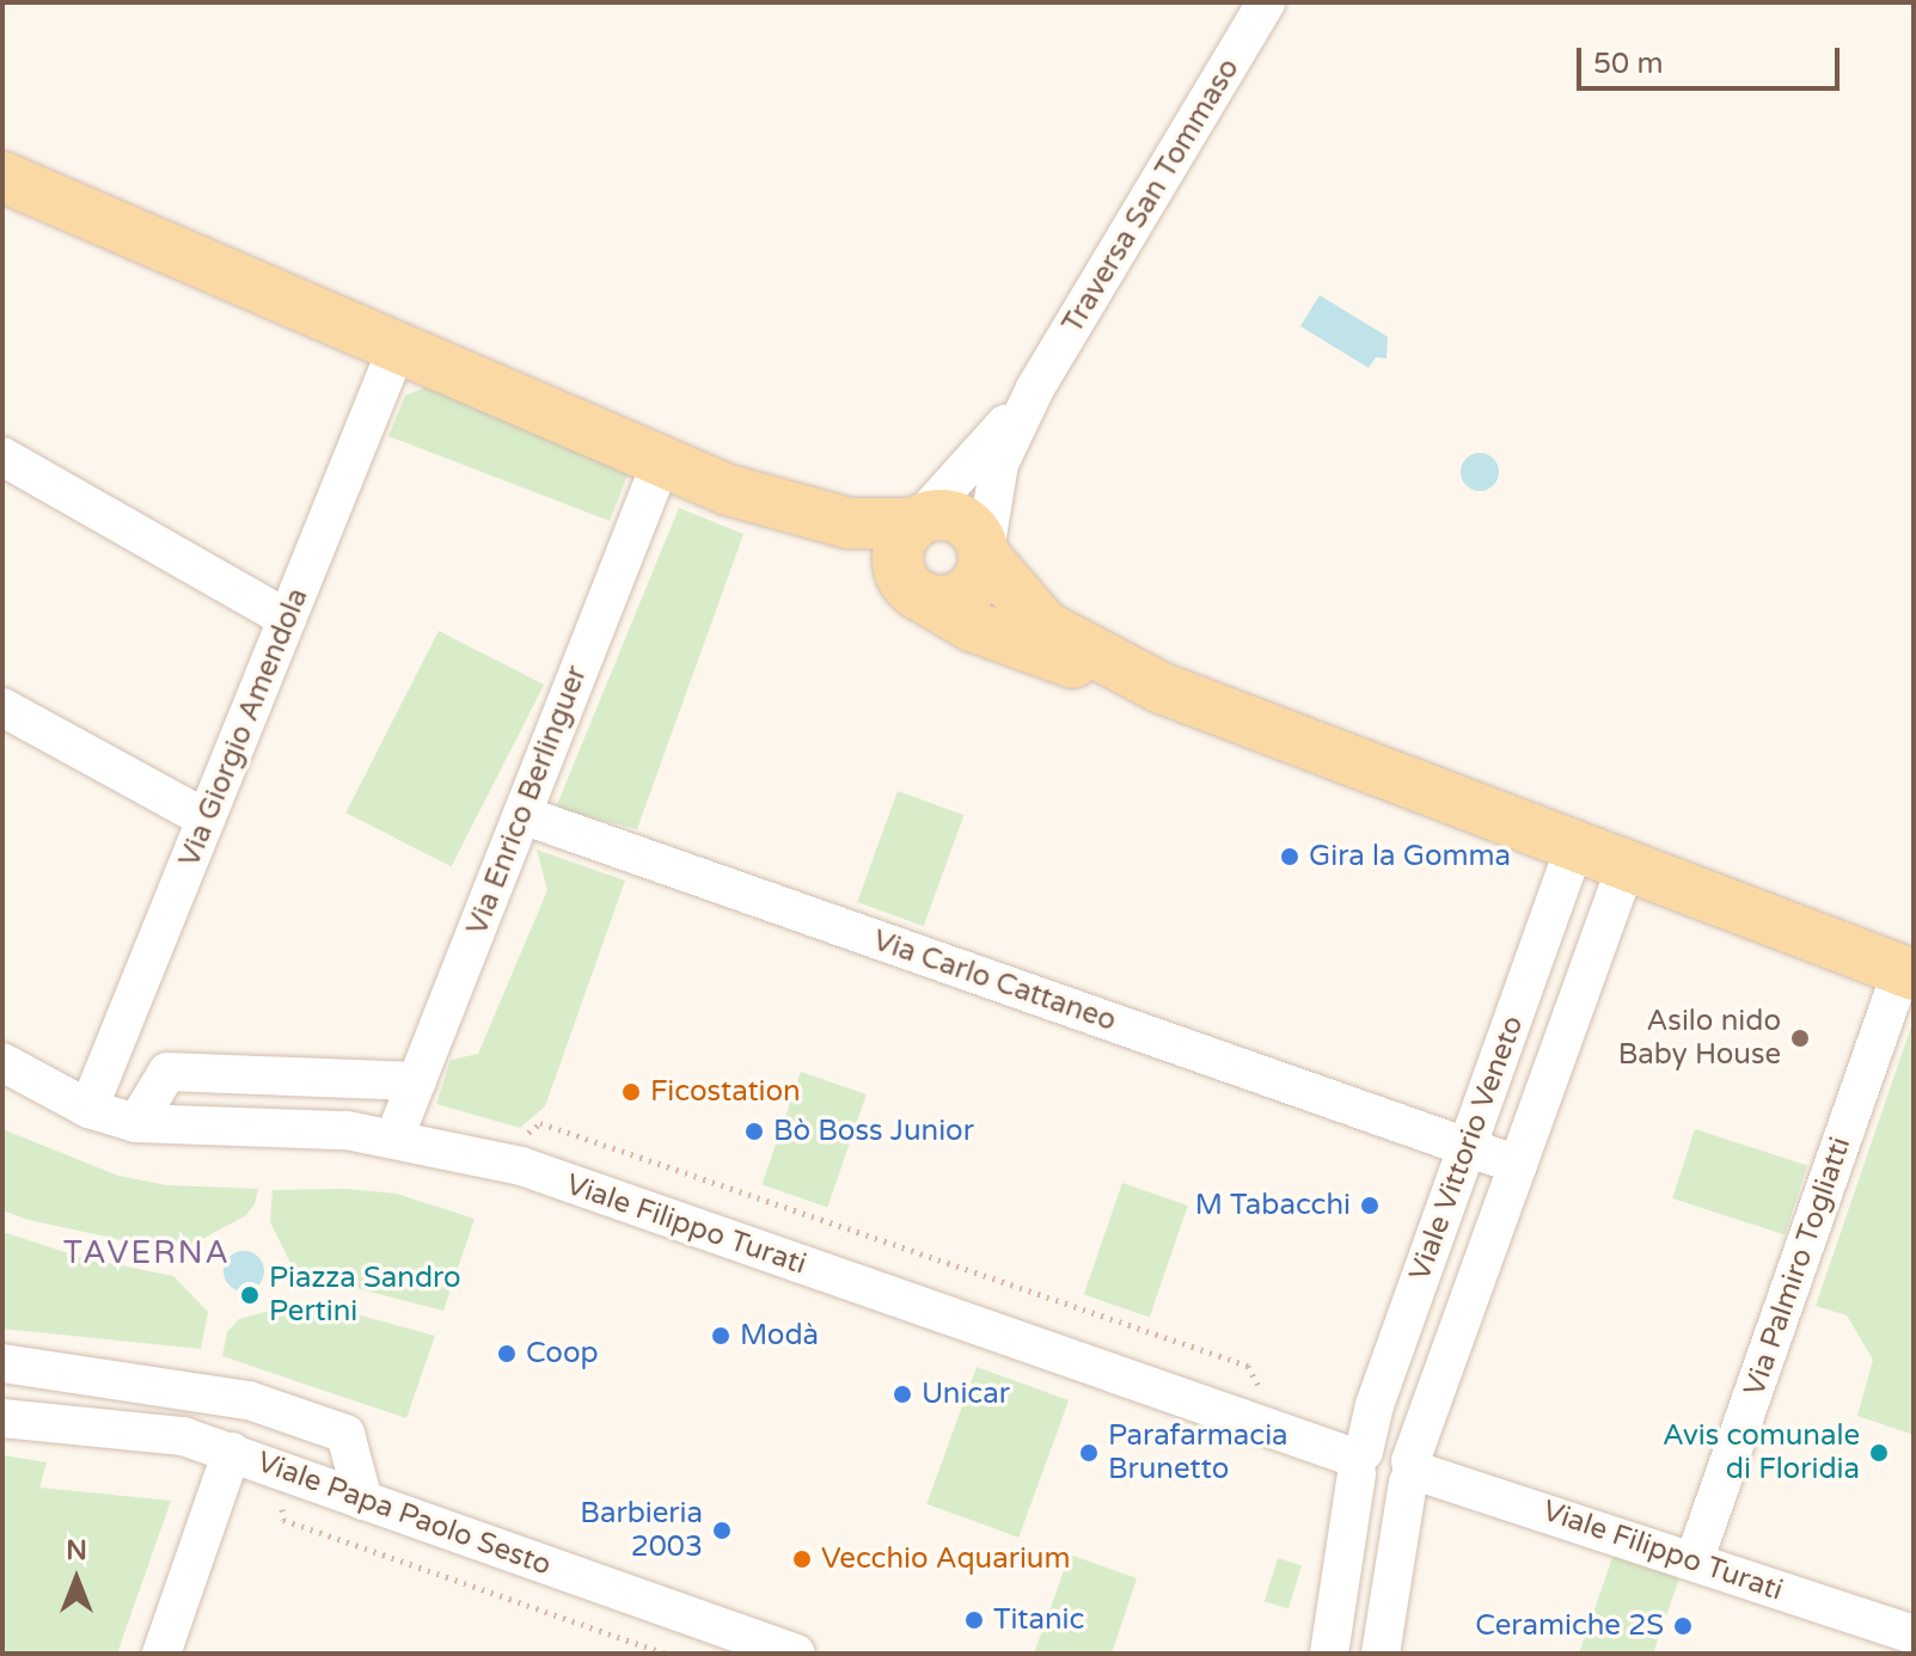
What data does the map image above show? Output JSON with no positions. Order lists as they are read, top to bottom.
{
  "streets": {
    "street": [
      "Traversa San Tommaso",
      "Via Giorgio Amendola",
      "Via Enrico Berlinguer",
      "Via Carlo Cattaneo",
      "Viale Vittorio Veneto",
      "Viale Filippo Turati",
      "Via Palmiro Togliatti",
      "Viale Papa Paolo Sesto"
    ]
  },
  "crossings": [
    ["Via Giorgio Amendola", "Viale Filippo Turati"],
    ["Via Enrico Berlinguer", "Via Carlo Cattaneo"],
    ["Via Enrico Berlinguer", "Viale Filippo Turati"],
    ["Via Carlo Cattaneo", "Viale Vittorio Veneto"],
    ["Viale Vittorio Veneto", "Viale Filippo Turati"],
    ["Viale Filippo Turati", "Via Palmiro Togliatti"]
  ],
  "districts": ["TAVERNA"],
  "places": [
    "Gira la Gomma",
    "Asilo nido Baby House",
    "Ficostation",
    "Bò Boss Junior",
    "M Tabacchi",
    "Piazza Sandro Pertini",
    "Modà",
    "Coop",
    "Unicar",
    "Parafarmacia Brunetto",
    "Avis comunale di Floridia",
    "Barbieria 2003",
    "Vecchio Aquarium",
    "Titanic",
    "Ceramiche 2S"
  ],
  "scale_bar": "50 m",
  "north": "top"
}
